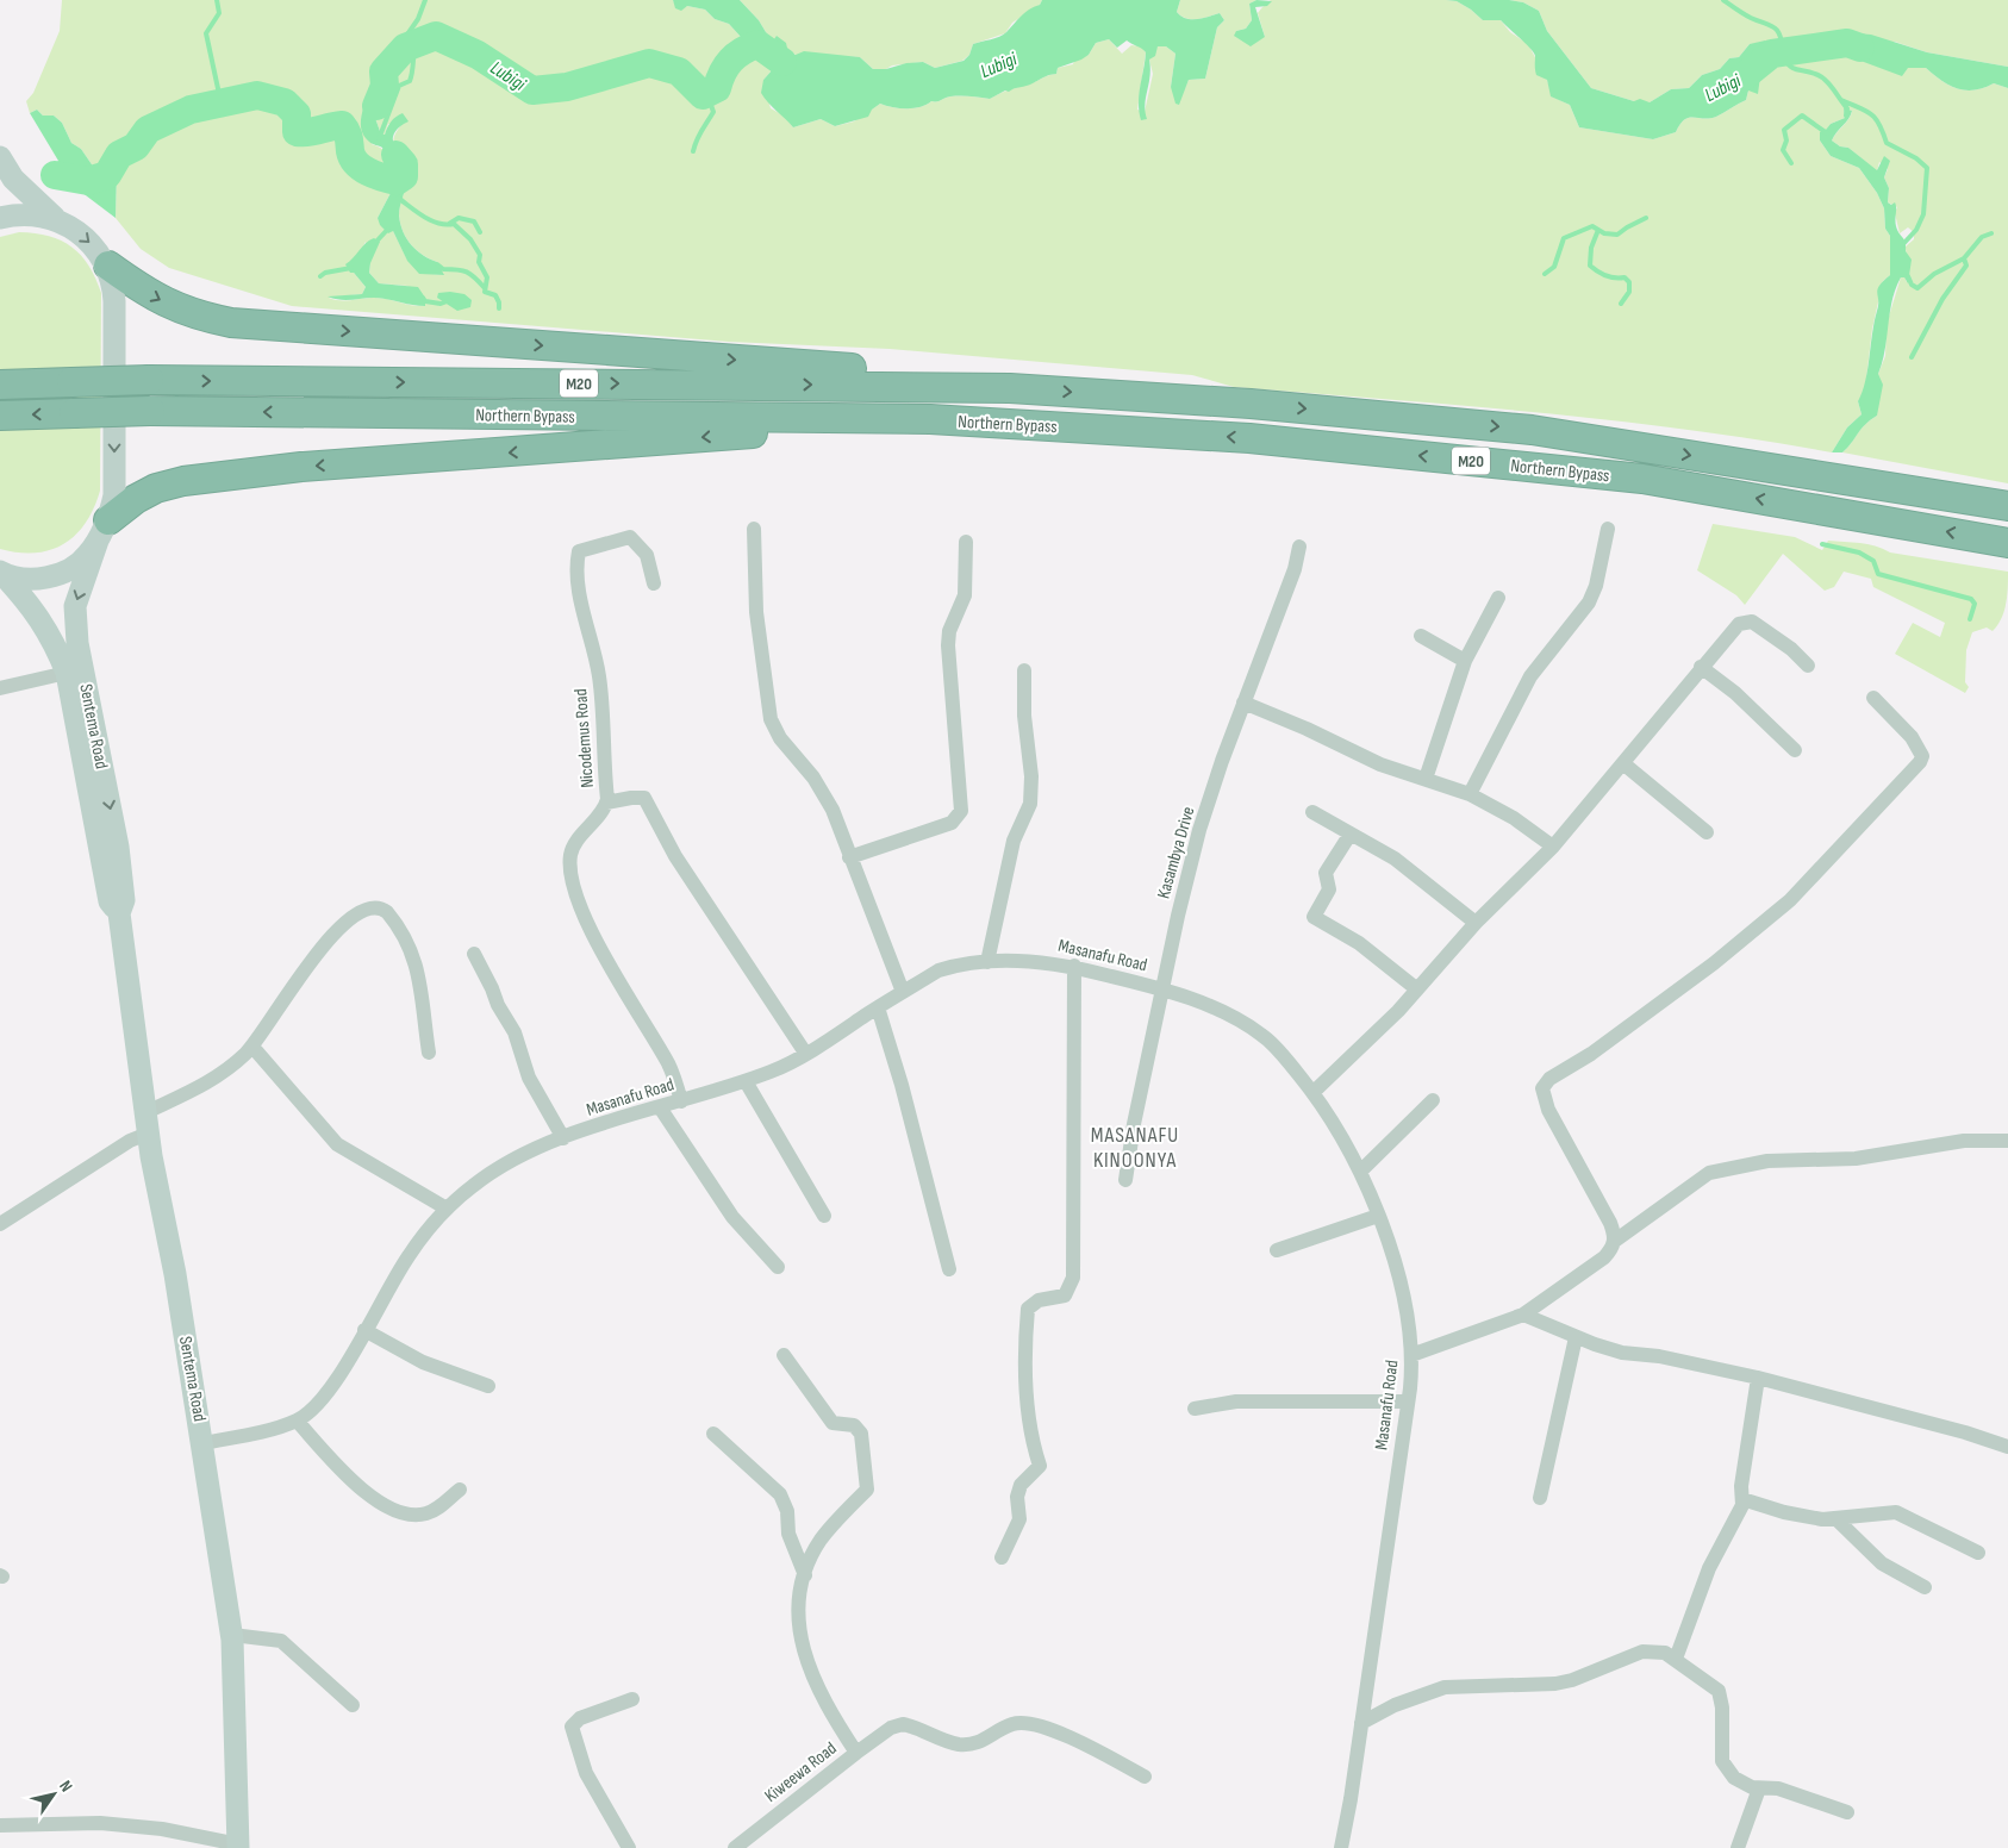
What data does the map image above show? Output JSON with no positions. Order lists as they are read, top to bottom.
{
  "streets": {
    "highway": ["M20", "Northern Bypass"],
    "main road": ["Sentema Road"],
    "street": [
      "Nicodemus Road",
      "Kasambya Drive",
      "Masanafu Road",
      "Kiweewa Road"
    ]
  },
  "crossings": [
    ["Sentema Road", "Masanafu Road"],
    ["Nicodemus Road", "Masanafu Road"],
    ["Kasambya Drive", "Masanafu Road"]
  ],
  "districts": ["MASANAFU KINOONYA"],
  "water": ["Lubigi"],
  "north": "top right"
}
